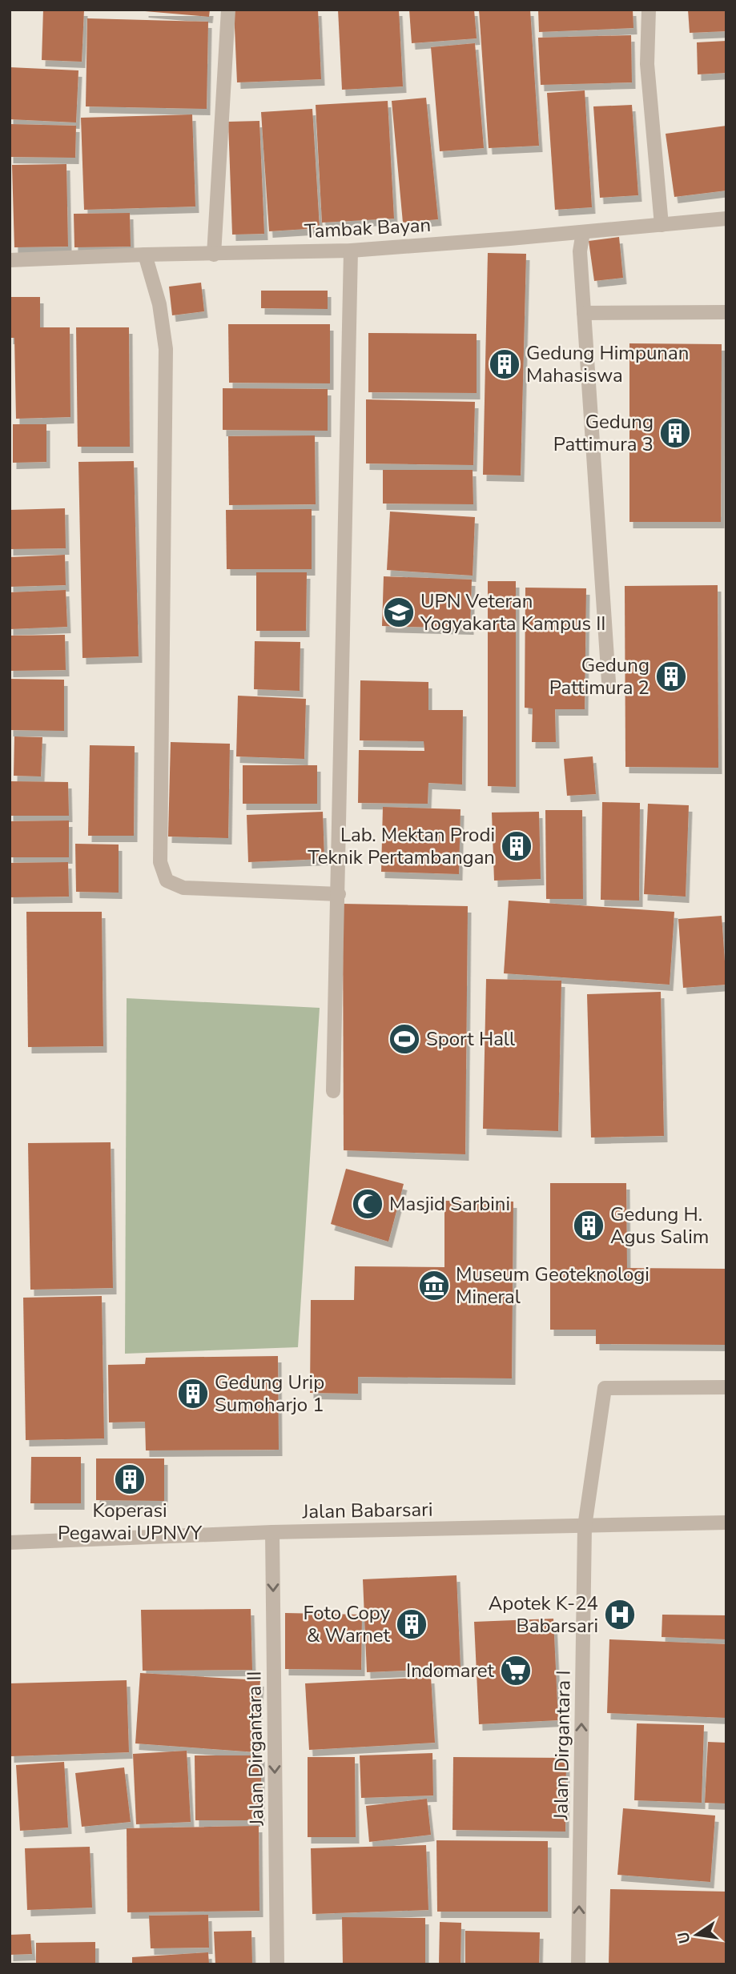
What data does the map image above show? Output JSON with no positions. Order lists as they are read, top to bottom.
{
  "streets": {
    "street": [
      "Tambak Bayan",
      "Jalan Babarsari",
      "Jalan Dirgantara I",
      "Jalan Dirgantara II"
    ]
  },
  "crossings": [
    ["Jalan Babarsari", "Jalan Dirgantara I"],
    ["Jalan Babarsari", "Jalan Dirgantara II"]
  ],
  "one_way": ["Jalan Dirgantara I", "Jalan Dirgantara II"],
  "places": {
    "building": [
      "Gedung Himpunan Mahasiswa",
      "Gedung Pattimura 3",
      "Gedung Pattimura 2",
      "Lab. Mektan Prodi Teknik Pertambangan",
      "Gedung H. Agus Salim",
      "Gedung Urip Sumoharjo 1",
      "Koperasi Pegawai UPNVY",
      "Foto Copy & Warnet"
    ],
    "school or university": ["UPN Veteran Yogyakarta Kampus II"],
    "sports": ["Sport Hall"],
    "mosque": ["Masjid Sarbini"],
    "museum": ["Museum Geoteknologi Mineral"],
    "hospital": ["Apotek K-24 Babarsari"],
    "supermarket": ["Indomaret"]
  },
  "north": "left"
}
